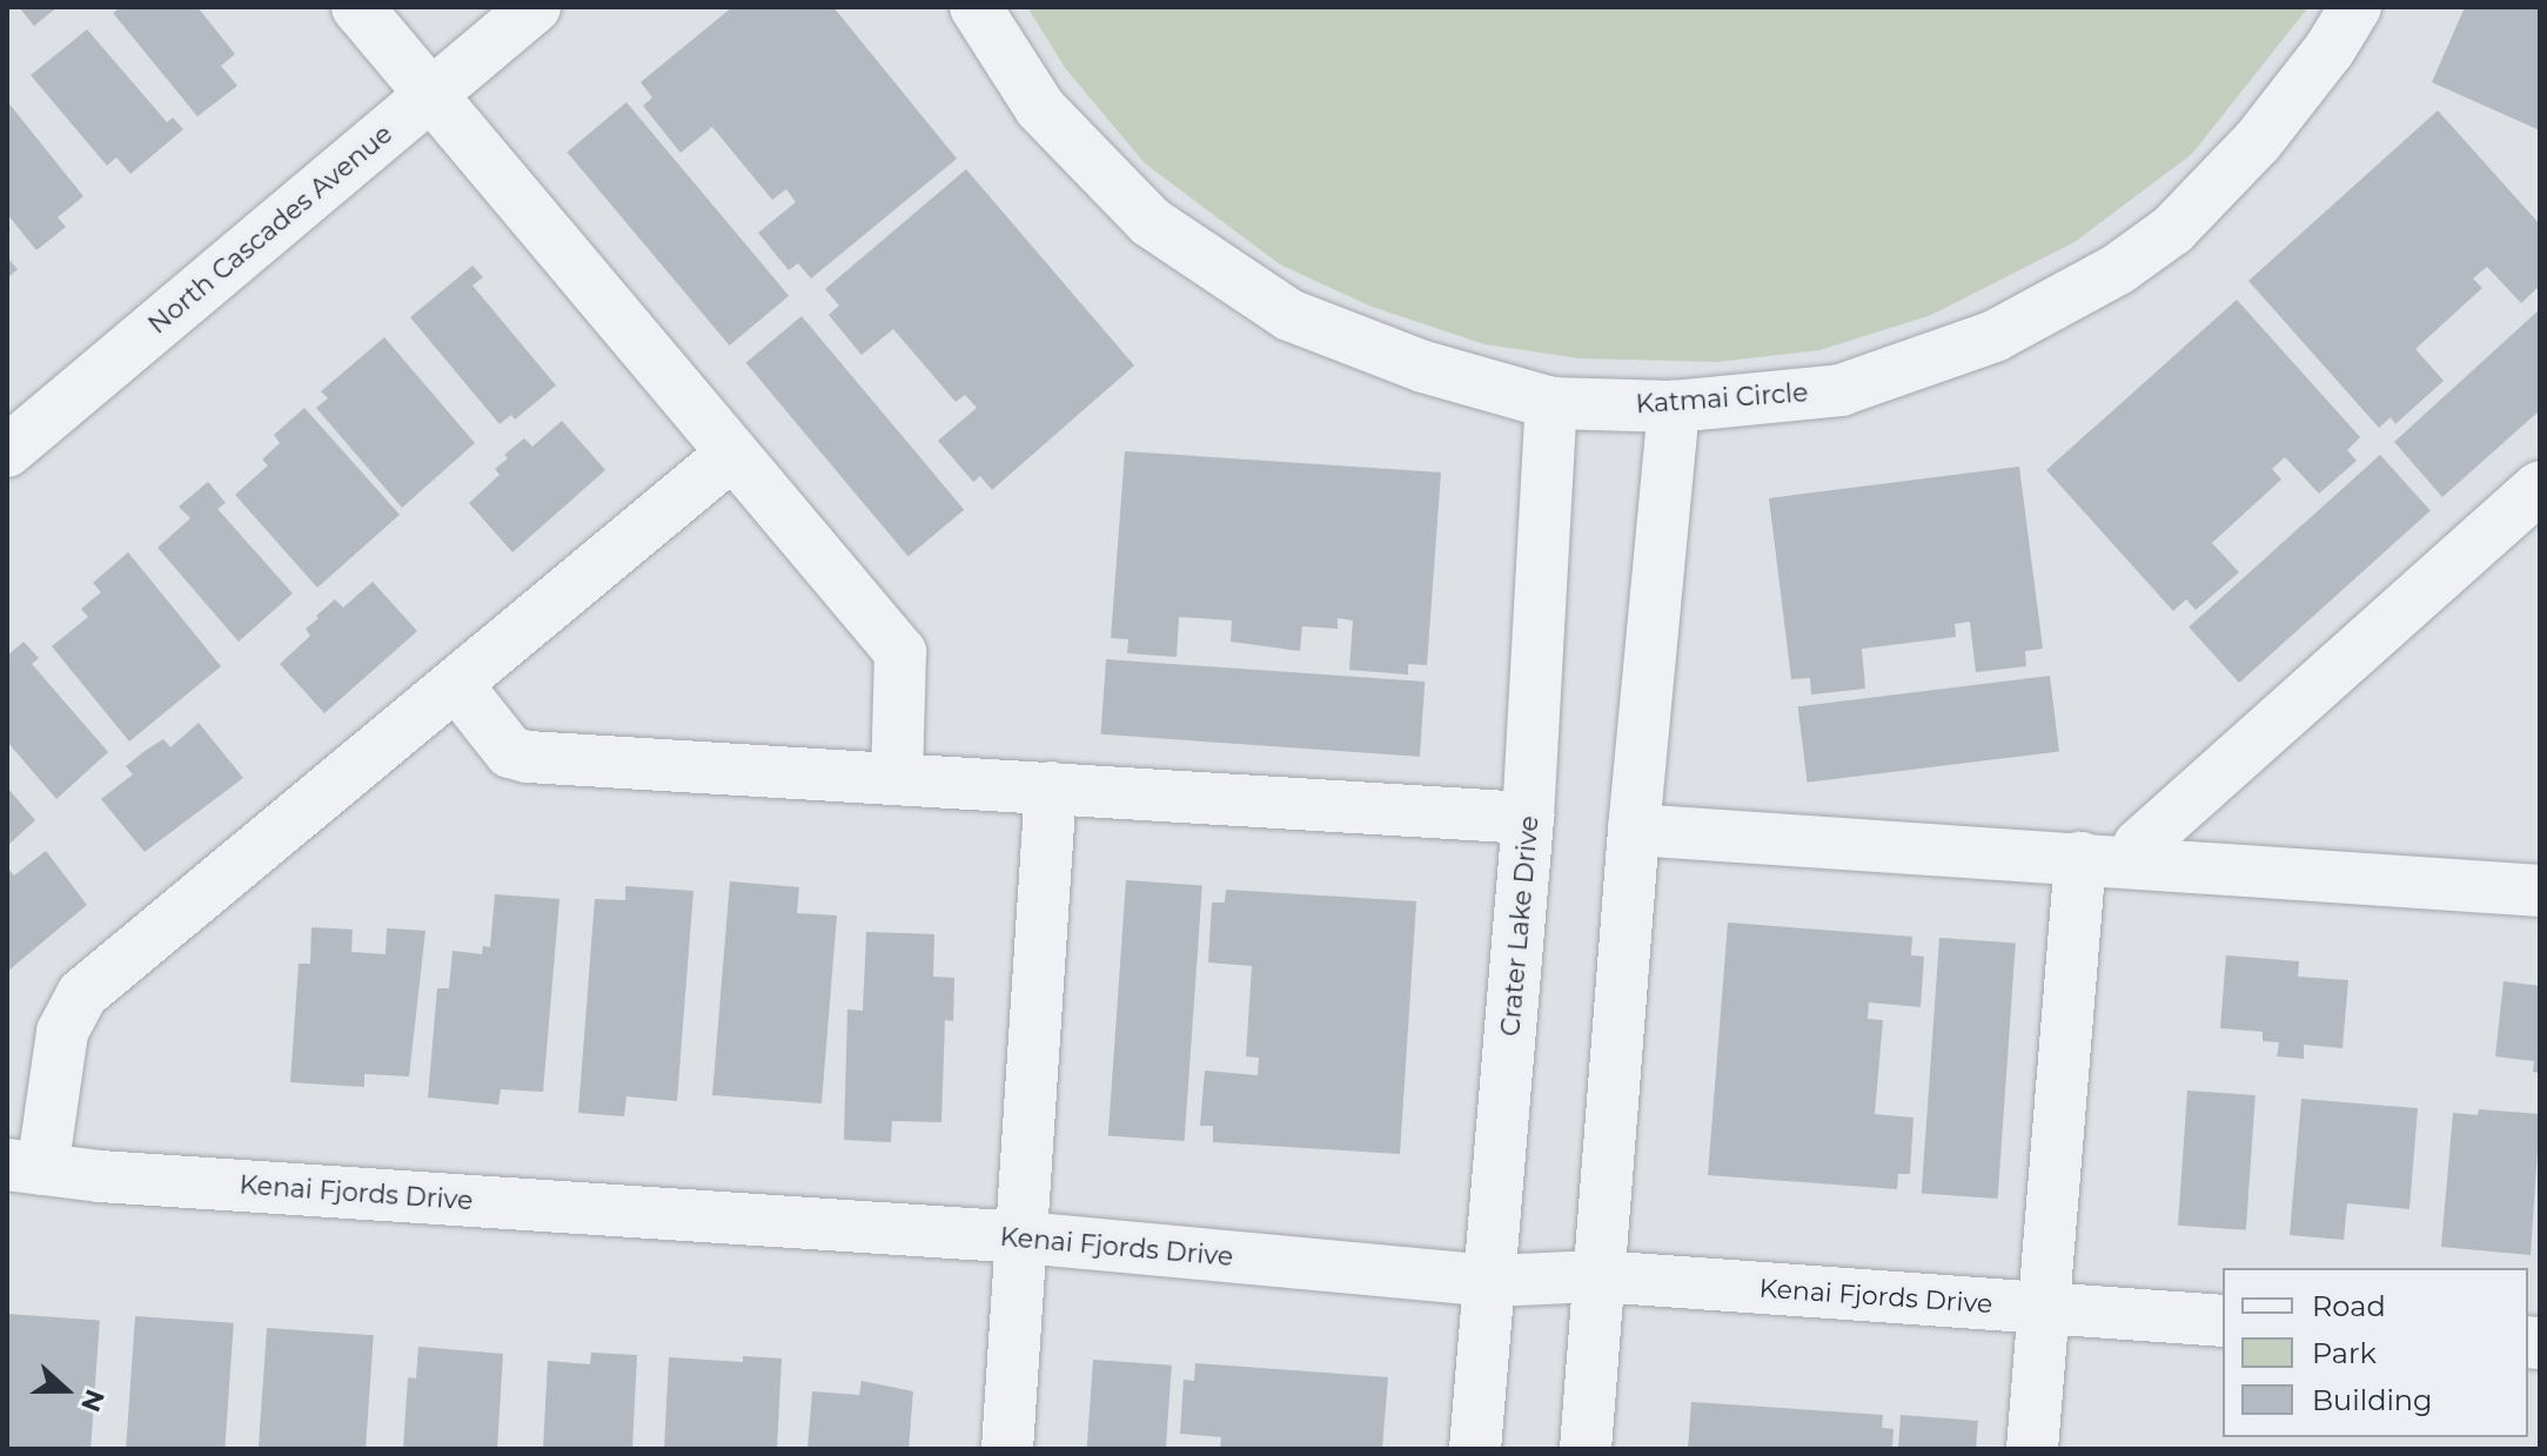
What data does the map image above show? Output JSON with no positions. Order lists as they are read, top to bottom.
{
  "streets": {
    "street": [
      "North Cascades Avenue",
      "Katmai Circle",
      "Crater Lake Drive",
      "Kenai Fjords Drive"
    ]
  },
  "crossings": [
    ["Katmai Circle", "Crater Lake Drive"],
    ["Crater Lake Drive", "Kenai Fjords Drive"]
  ],
  "legend": ["Road", "Park", "Building"],
  "north": "right"
}
